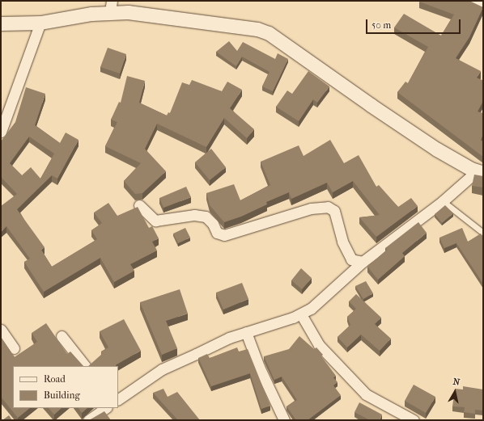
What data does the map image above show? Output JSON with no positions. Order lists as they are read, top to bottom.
{
  "legend": ["Road", "Building"],
  "scale_bar": "50 m",
  "north": "top"
}
